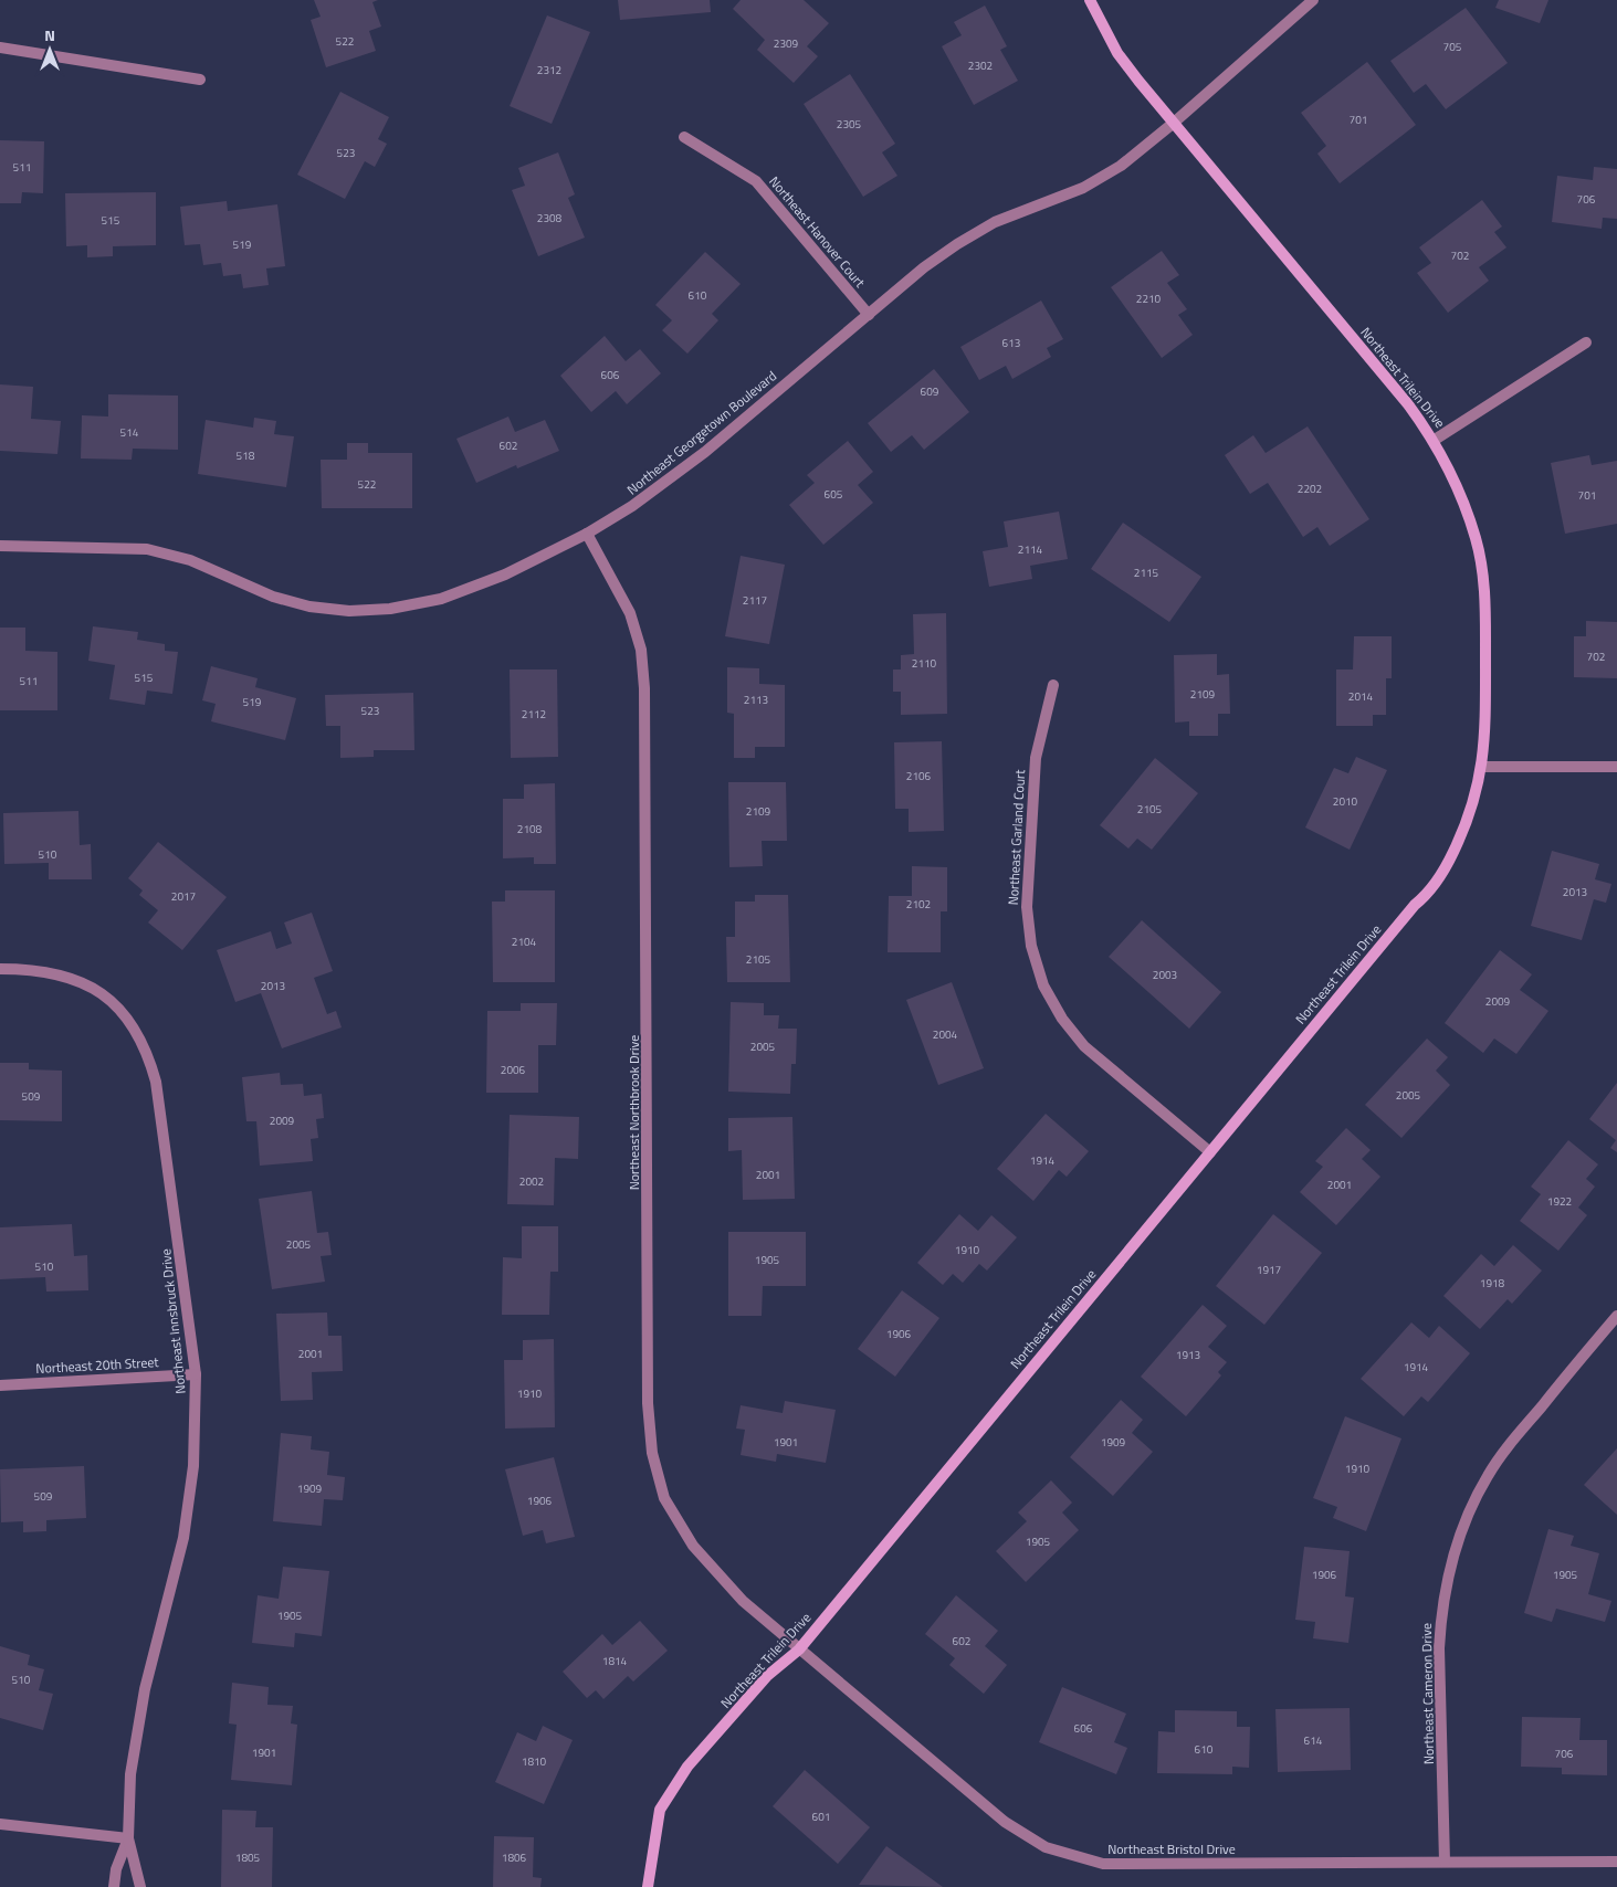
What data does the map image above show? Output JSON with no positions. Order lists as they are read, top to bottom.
{
  "streets": {
    "street": [
      "Northeast Hanover Court",
      "Northeast Trilein Drive",
      "Northeast Georgetown Boulevard",
      "Northeast Garland Court",
      "Northeast Northbrook Drive",
      "Northeast Innsbruck Drive",
      "Northeast 20th Street",
      "Northeast Cameron Drive",
      "Northeast Bristol Drive"
    ]
  },
  "crossings": [
    ["Northeast Hanover Court", "Northeast Georgetown Boulevard"],
    ["Northeast Trilein Drive", "Northeast Georgetown Boulevard"],
    ["Northeast Trilein Drive", "Northeast Garland Court"],
    ["Northeast Trilein Drive", "Northeast Northbrook Drive"],
    ["Northeast Trilein Drive", "Northeast Bristol Drive"],
    ["Northeast Georgetown Boulevard", "Northeast Northbrook Drive"],
    ["Northeast Northbrook Drive", "Northeast Bristol Drive"],
    ["Northeast Innsbruck Drive", "Northeast 20th Street"],
    ["Northeast Cameron Drive", "Northeast Bristol Drive"]
  ],
  "house_numbers": [
    "522",
    "2309",
    "705",
    "2302",
    "2312",
    "701",
    "2305",
    "523",
    "511",
    "706",
    "2308",
    "515",
    "519",
    "702",
    "610",
    "2210",
    "613",
    "606",
    "609",
    "514",
    "602",
    "518",
    "522",
    "2202",
    "605",
    "701",
    "2114",
    "2115",
    "2117",
    "702",
    "2110",
    "515",
    "511",
    "2109",
    "2014",
    "2113",
    "519",
    "523",
    "2112",
    "2106",
    "2010",
    "2105",
    "2109",
    "2108",
    "510",
    "2013",
    "2017",
    "2102",
    "2104",
    "2105",
    "2003",
    "2013",
    "2009",
    "2004",
    "2005",
    "2006",
    "2005",
    "509",
    "2009",
    "1914",
    "2001",
    "2002",
    "2001",
    "1922",
    "2005",
    "1910",
    "1905",
    "510",
    "1917",
    "1918",
    "1906",
    "2001",
    "1913",
    "1914",
    "1910",
    "1901",
    "1909",
    "1910",
    "1909",
    "509",
    "1906",
    "1905",
    "1906",
    "1905",
    "1905",
    "602",
    "1814",
    "510",
    "606",
    "614",
    "610",
    "1901",
    "706",
    "1810",
    "601",
    "1805",
    "1806"
  ],
  "north": "top"
}
